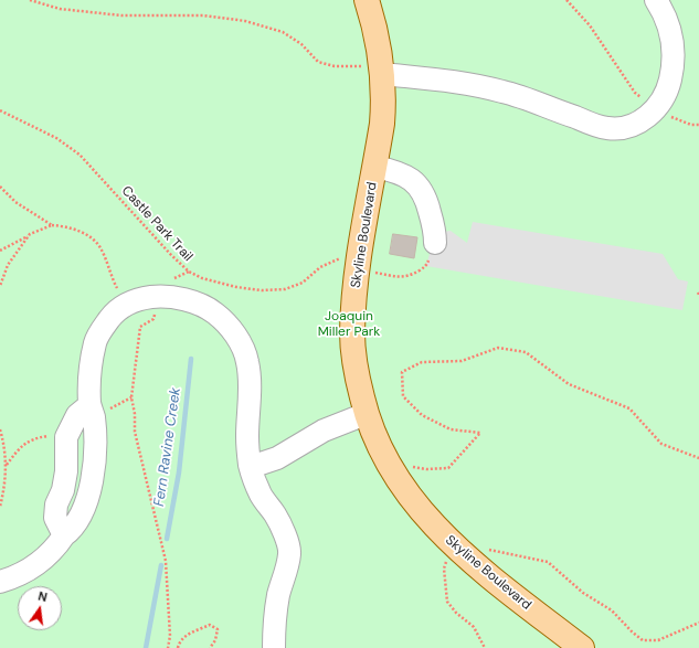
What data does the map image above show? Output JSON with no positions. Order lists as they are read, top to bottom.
{
  "streets": {
    "main road": ["Skyline Boulevard"],
    "path": ["Castle Park Trail"]
  },
  "water": ["Fern Ravine Creek"],
  "parks": ["Joaquin Miller Park"],
  "north": "top"
}
